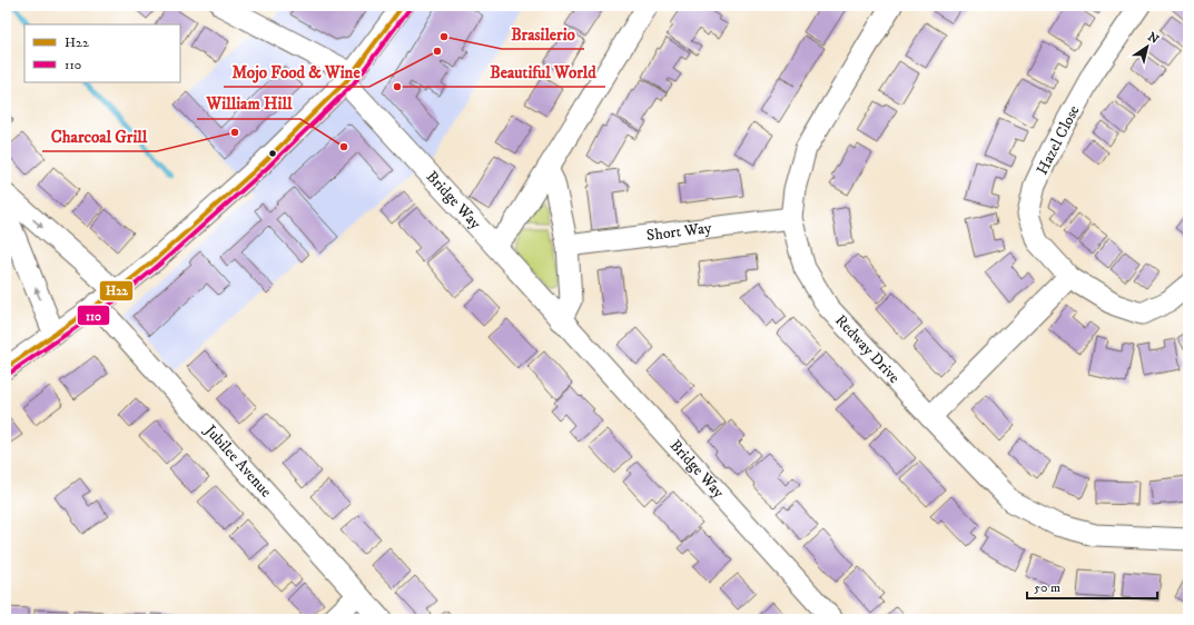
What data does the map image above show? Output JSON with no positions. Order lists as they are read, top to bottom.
{
  "streets": {
    "street": [
      "Hazel Close",
      "Bridge Way",
      "Short Way",
      "Redway Drive",
      "Jubilee Avenue"
    ]
  },
  "crossings": [
    ["Short Way", "Redway Drive"]
  ],
  "places": [
    "Brasilerio",
    "Mojo Food & Wine",
    "Beautiful World",
    "Charcoal Grill",
    "William Hill"
  ],
  "lines": ["transit line H22", "transit line 110"],
  "legend": ["H22", "110"],
  "scale_bar": "50 m",
  "north": "top right"
}
